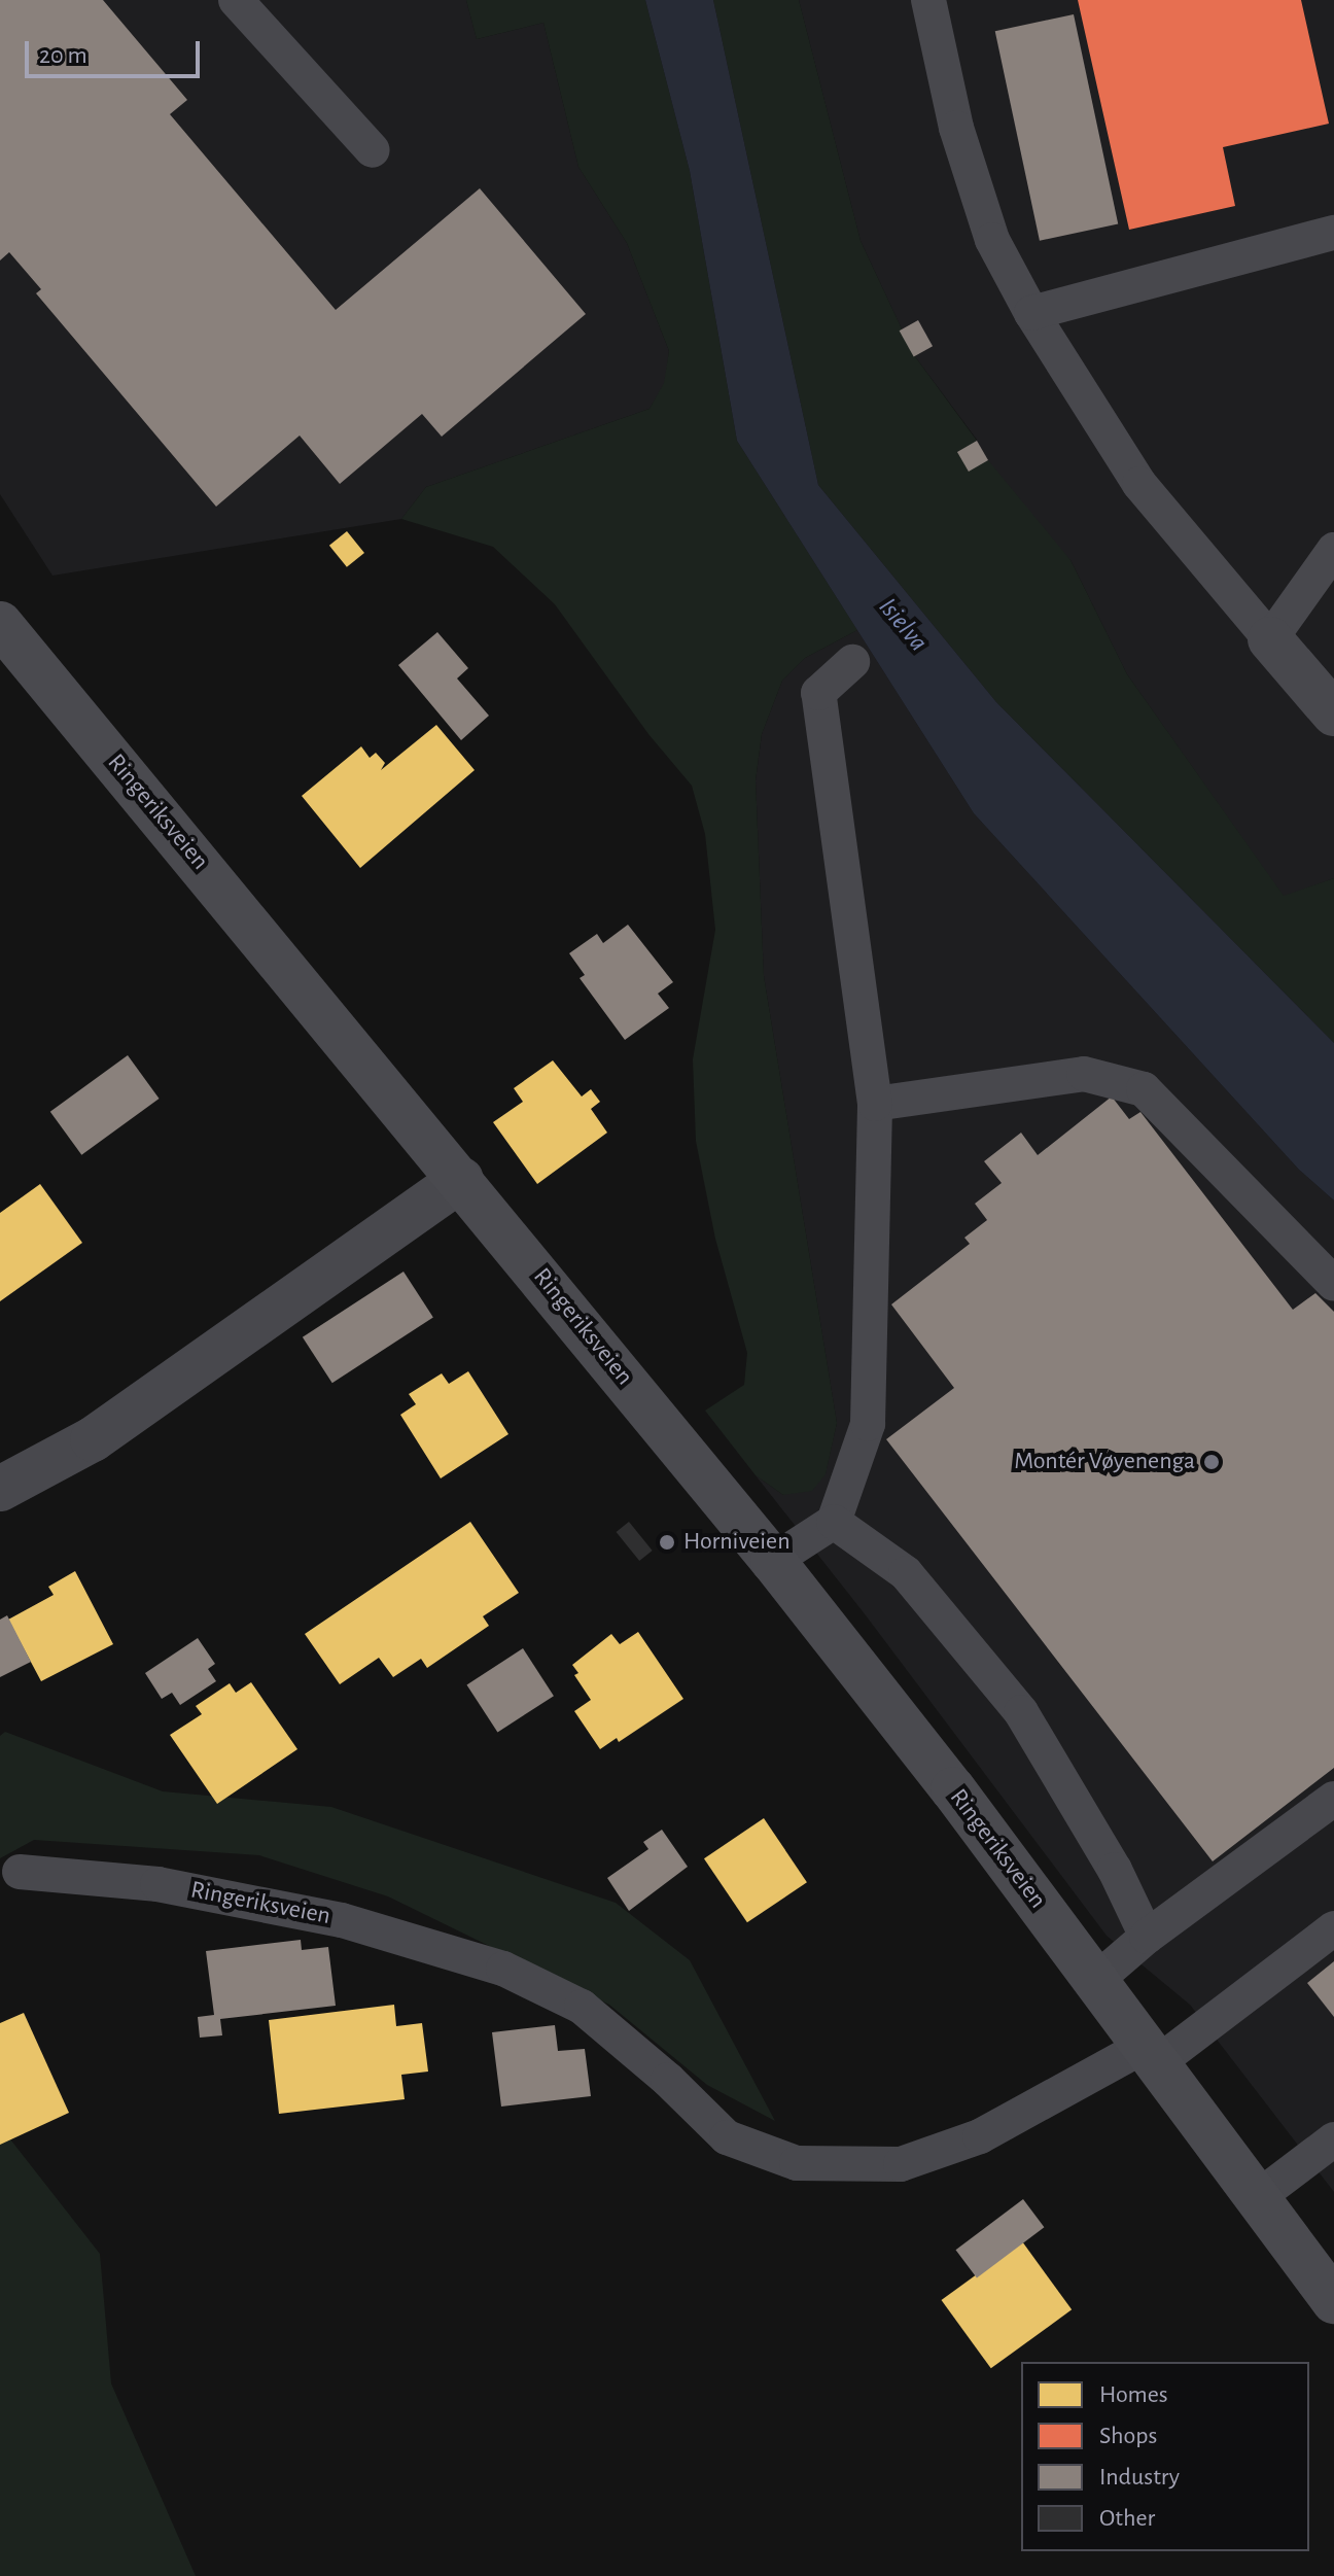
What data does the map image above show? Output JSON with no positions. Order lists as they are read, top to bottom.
{
  "streets": {
    "main road": ["Ringeriksveien"]
  },
  "water": ["Isielva"],
  "places": ["Montér Vøyenenga", "Horniveien"],
  "legend": [
    "Homes",
    "Shops",
    "Industry",
    "Other"
  ],
  "scale_bar": "20 m"
}
